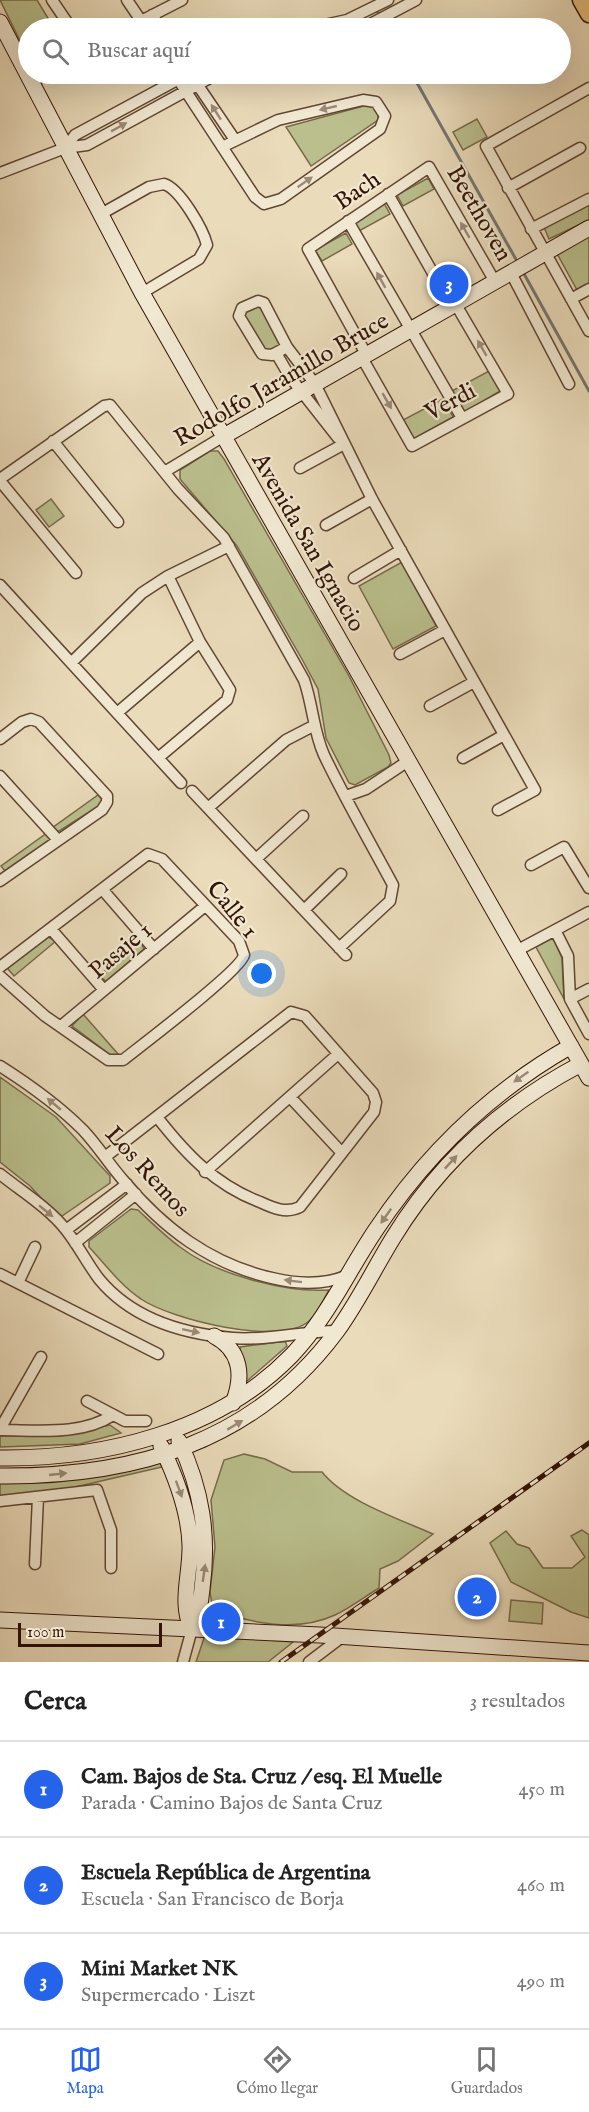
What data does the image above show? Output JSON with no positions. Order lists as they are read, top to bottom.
{
  "streets": {
    "street": [
      "Bach",
      "Beethoven",
      "Rodolfo Jaramillo Bruce",
      "Verdi",
      "Avenida San Ignacio",
      "Calle 1",
      "Pasaje 1",
      "Los Remos"
    ]
  },
  "crossings": [
    ["Bach", "Beethoven"],
    ["Bach", "Rodolfo Jaramillo Bruce"],
    ["Bach", "Verdi"],
    ["Beethoven", "Rodolfo Jaramillo Bruce"],
    ["Rodolfo Jaramillo Bruce", "Verdi"],
    ["Rodolfo Jaramillo Bruce", "Avenida San Ignacio"],
    ["Calle 1", "Pasaje 1"]
  ],
  "scale_bar": "100 m",
  "page": {
    "search": "Buscar aquí",
    "pins": ["3", "2", "1"],
    "scale": "100 m",
    "heading": ["Cerca", "3 resultados"],
    "list": [
      {
        "mark": "1",
        "name": "Cam. Bajos de Sta. Cruz / esq. El Muelle",
        "note": "Parada · Camino Bajos de Santa Cruz",
        "value": "450 m"
      },
      {
        "mark": "2",
        "name": "Escuela República de Argentina",
        "note": "Escuela · San Francisco de Borja",
        "value": "460 m"
      },
      {
        "mark": "3",
        "name": "Mini Market NK",
        "note": "Supermercado · Liszt",
        "value": "490 m"
      }
    ],
    "nav": ["Mapa", "Cómo llegar", "Guardados"]
  }
}
